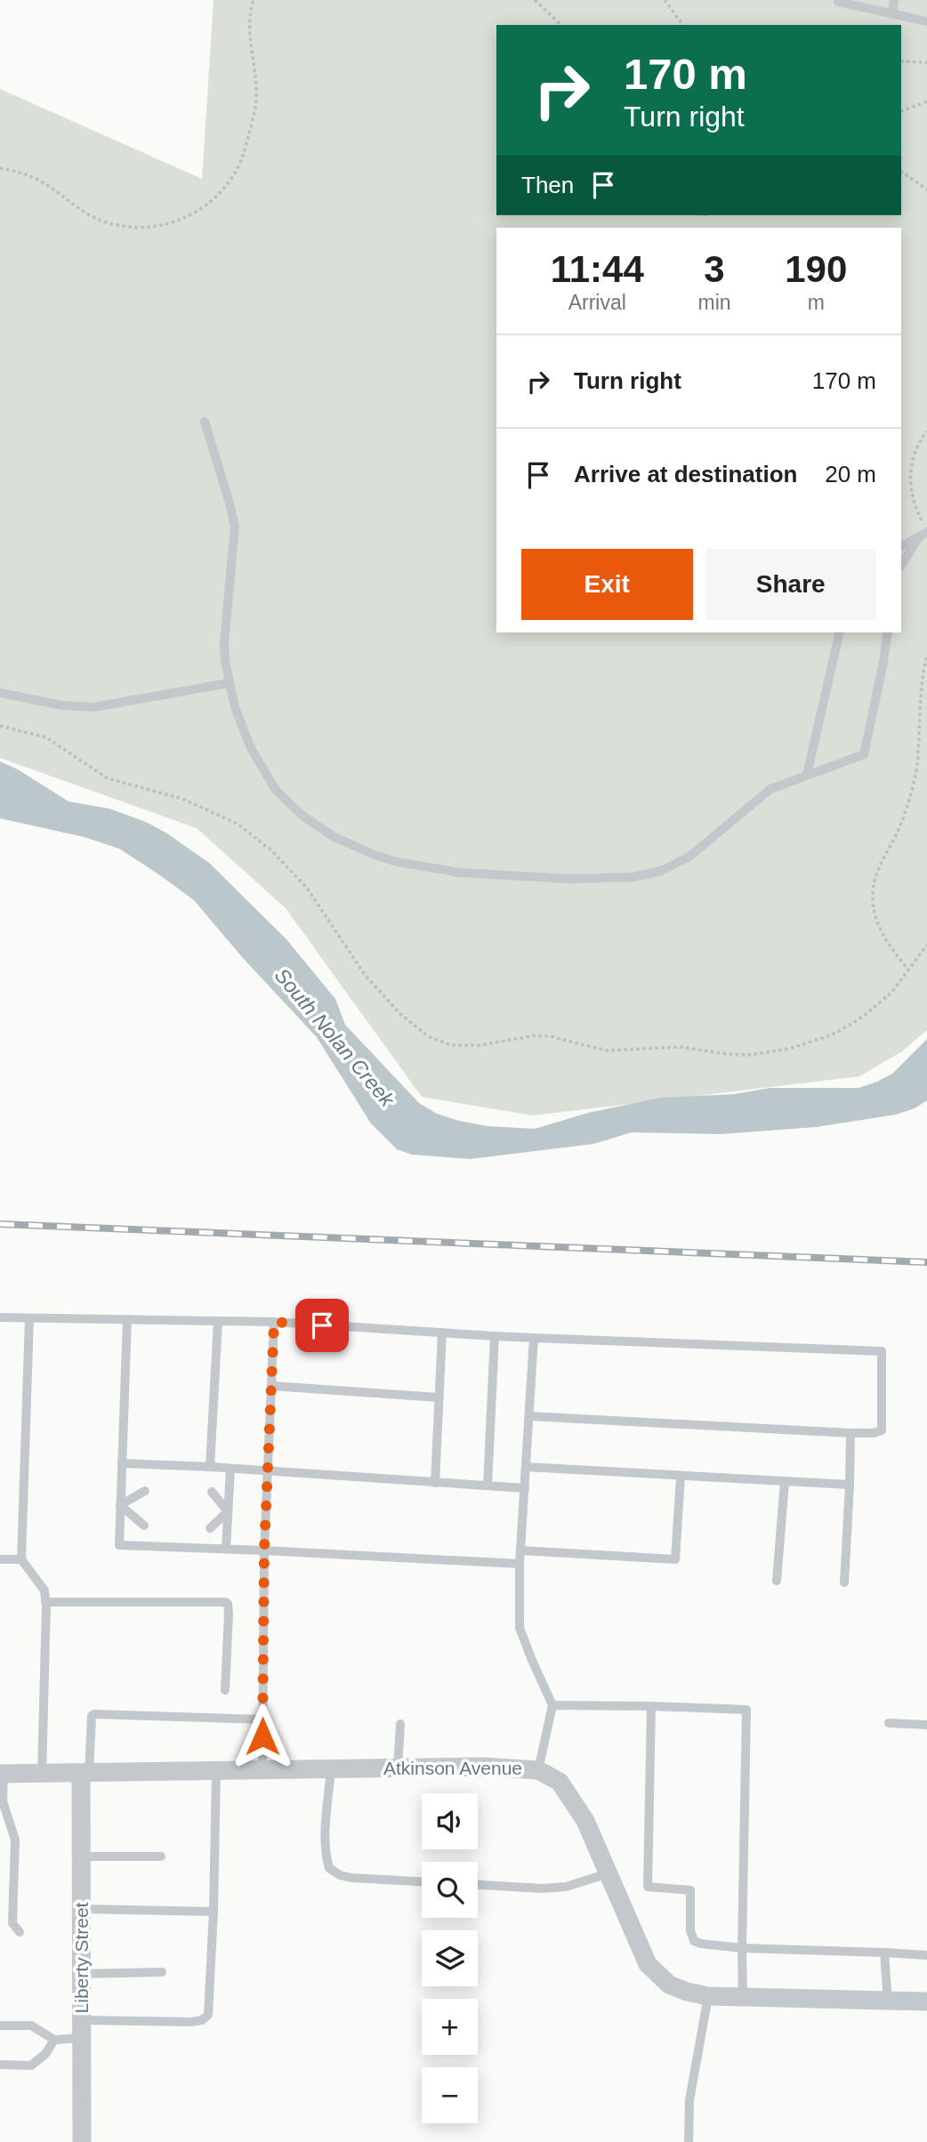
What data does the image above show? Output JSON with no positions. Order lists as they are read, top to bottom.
{
  "streets": {
    "street": ["Atkinson Avenue", "Liberty Street"]
  },
  "crossings": [
    ["Atkinson Avenue", "Liberty Street"]
  ],
  "water": ["South Nolan Creek"],
  "page": {
    "turn": ["170 m", "Turn right"],
    "then": "Then",
    "eta": [
      "11:44",
      "Arrival",
      "3",
      "min",
      "190",
      "m"
    ],
    "list": [
      {
        "name": "Turn right",
        "value": "170 m"
      },
      {
        "name": "Arrive at destination",
        "value": "20 m"
      }
    ],
    "buttons": ["Exit", "Share"],
    "map_buttons": ["+", "−"]
  }
}
